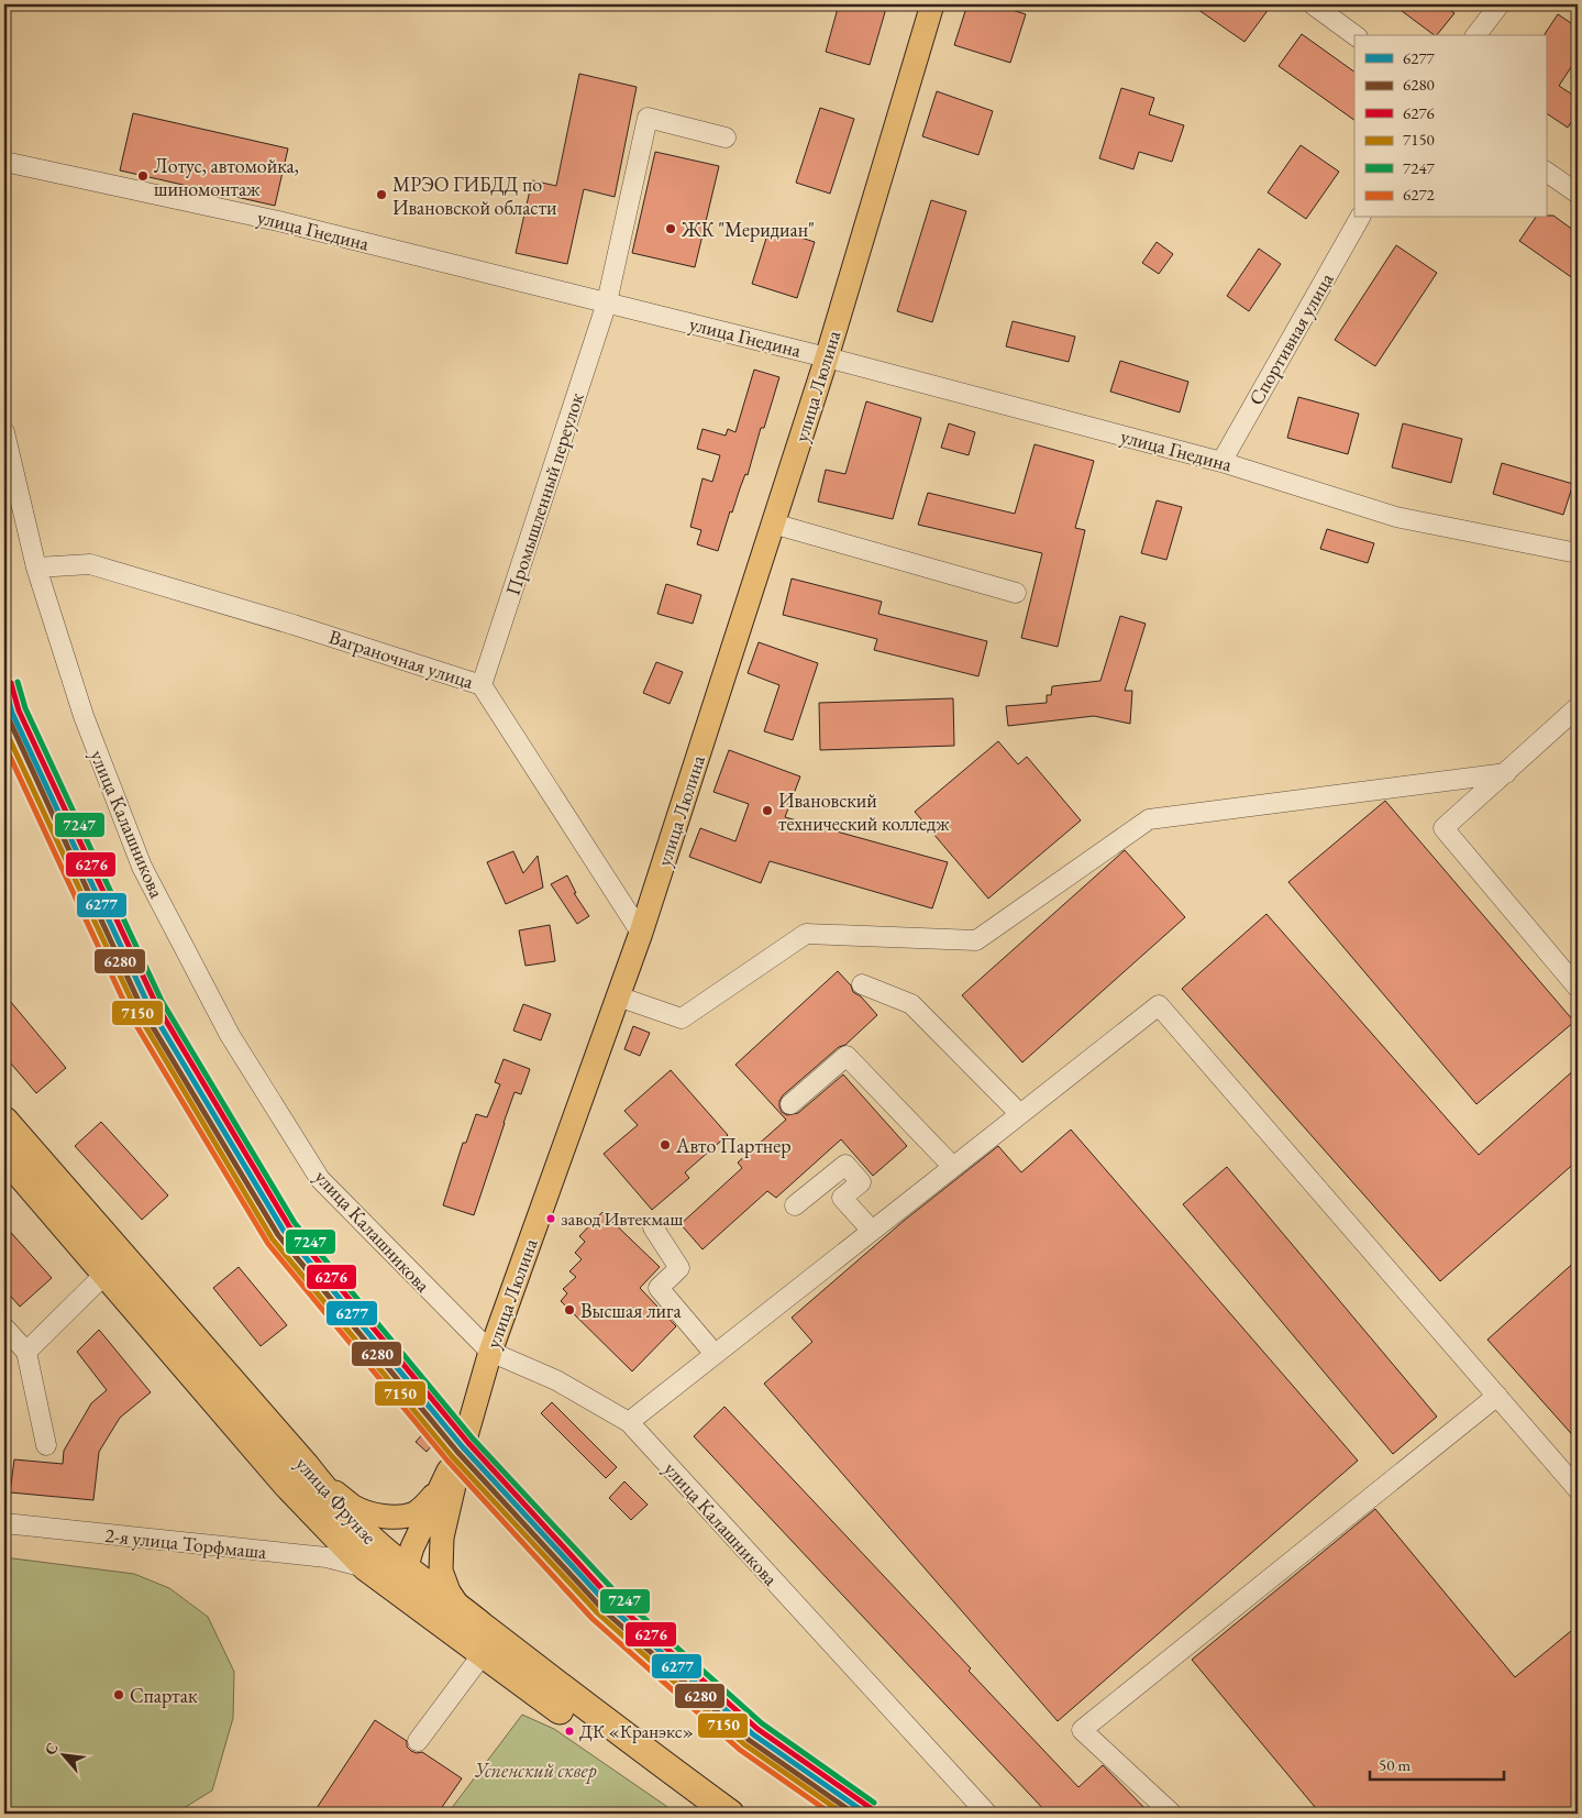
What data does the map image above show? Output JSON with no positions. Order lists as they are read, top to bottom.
{
  "streets": {
    "highway": ["улица Фрунзе"],
    "main road": ["улица Люлина"],
    "street": [
      "улица Гнедина",
      "Спортивная улица",
      "Промышленный переулок",
      "Ваграночная улица",
      "улица Калашникова",
      "2-я улица Торфмаша"
    ]
  },
  "crossings": [
    ["улица Гнедина", "Спортивная улица"],
    ["улица Гнедина", "улица Люлина"],
    ["улица Гнедина", "Промышленный переулок"],
    ["улица Люлина", "Ваграночная улица"],
    ["улица Люлина", "улица Калашникова"],
    ["улица Люлина", "улица Фрунзе"],
    ["Промышленный переулок", "Ваграночная улица"],
    ["Ваграночная улица", "улица Калашникова"],
    ["улица Фрунзе", "2-я улица Торфмаша"]
  ],
  "parks": ["Успенский сквер"],
  "places": [
    "Лотус, автомойка, шиномонтаж",
    "МРЭО ГИБДД по Ивановской области",
    "ЖК \"Меридиан\"",
    "Ивановский технический колледж",
    "Авто Партнер",
    "завод Ивтекмаш",
    "Высшая лига",
    "Спартак",
    "ДК «Кранэкс»"
  ],
  "lines": [
    "transit line 7247",
    "transit line 6276",
    "transit line 6277",
    "transit line 6280",
    "transit line 7150",
    "transit line 6272"
  ],
  "legend": [
    "6277",
    "6280",
    "6276",
    "7150",
    "7247",
    "6272"
  ],
  "scale_bar": "50 m",
  "north": "top left"
}
